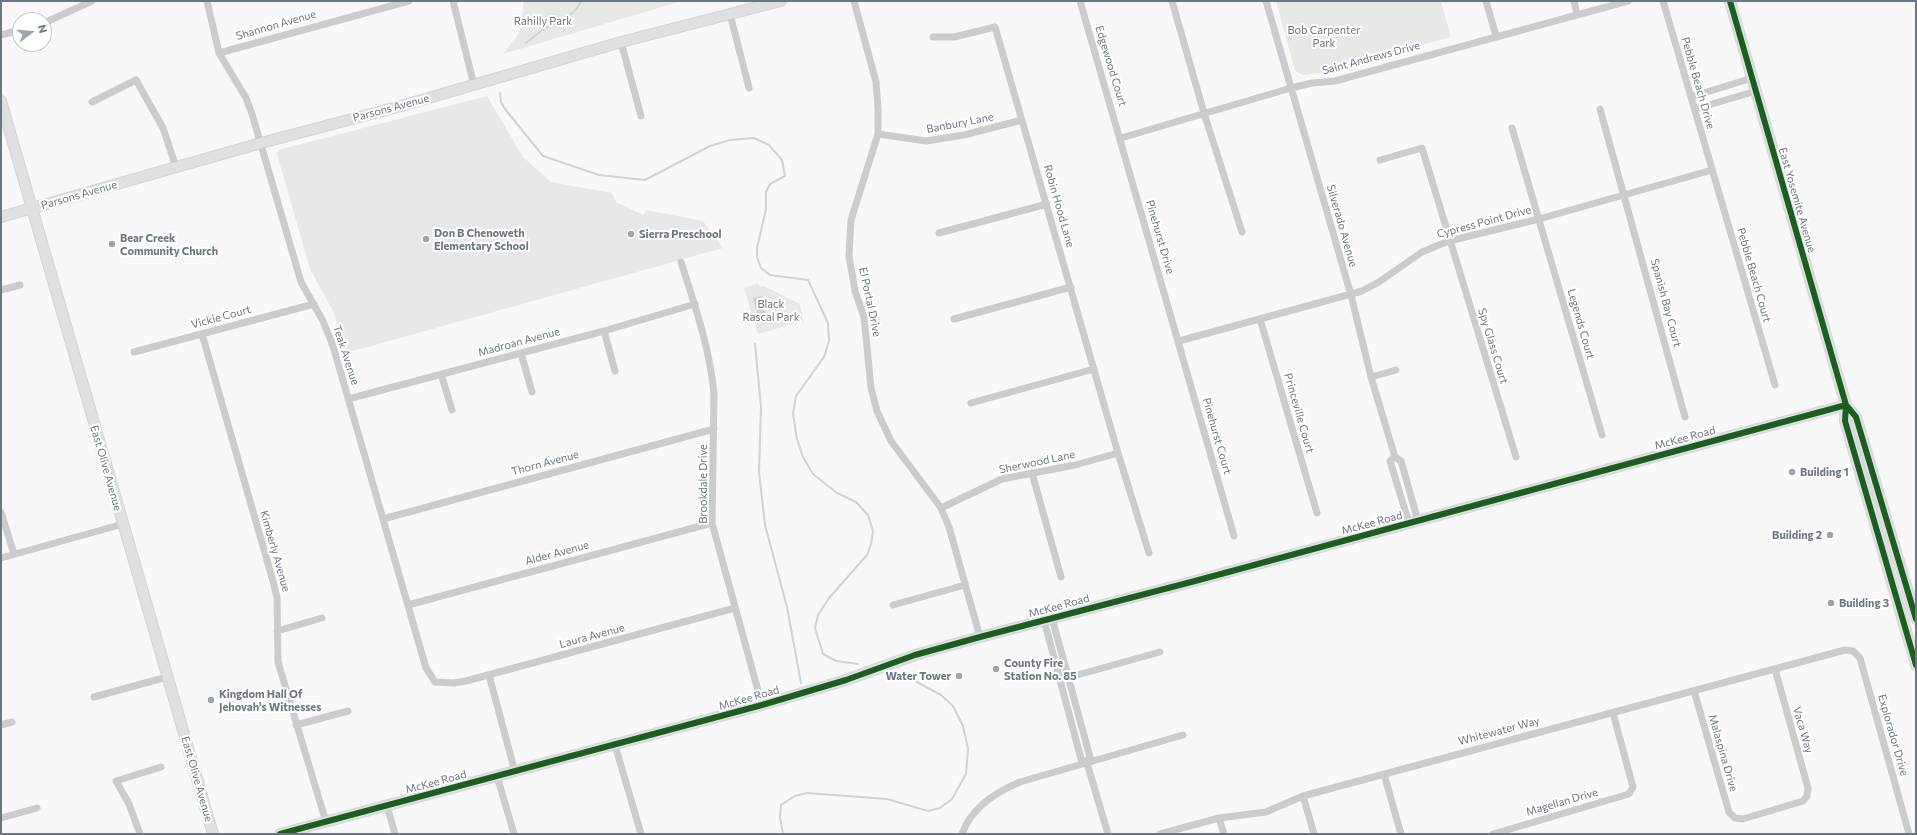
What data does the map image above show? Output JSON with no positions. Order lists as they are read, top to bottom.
{
  "streets": {
    "street": [
      "Shannon Avenue",
      "Saint Andrews Drive",
      "Edgewood Court",
      "Pebble Beach Drive",
      "Parsons Avenue",
      "Banbury Lane",
      "East Yosemite Avenue",
      "Robin Hood Lane",
      "Cypress Point Drive",
      "Silverado Avenue",
      "Pinehurst Drive",
      "Pebble Beach Court",
      "El Portal Drive",
      "Spanish Bay Court",
      "Vickie Court",
      "Legends Court",
      "Madroan Avenue",
      "Spy Glass Court",
      "Teak Avenue",
      "Princeville Court",
      "Pinehurst Court",
      "McKee Road",
      "Sherwood Lane",
      "Thorn Avenue",
      "East Olive Avenue",
      "Brookdale Drive",
      "Kimberly Avenue",
      "Alder Avenue",
      "Laura Avenue",
      "Vaca Way",
      "Whitewater Way",
      "Explorador Drive",
      "Malaspina Drive",
      "Magellan Drive"
    ]
  },
  "crossings": [
    ["Shannon Avenue", "Teak Avenue"],
    ["Saint Andrews Drive", "Edgewood Court"],
    ["Saint Andrews Drive", "Silverado Avenue"],
    ["Saint Andrews Drive", "Pinehurst Drive"],
    ["Edgewood Court", "Pinehurst Drive"],
    ["Pebble Beach Drive", "Cypress Point Drive"],
    ["Pebble Beach Drive", "Pebble Beach Court"],
    ["Parsons Avenue", "Teak Avenue"],
    ["Parsons Avenue", "East Olive Avenue"],
    ["Banbury Lane", "Robin Hood Lane"],
    ["Banbury Lane", "El Portal Drive"],
    ["East Yosemite Avenue", "McKee Road"],
    ["Robin Hood Lane", "Sherwood Lane"],
    ["Cypress Point Drive", "Silverado Avenue"],
    ["Cypress Point Drive", "Pinehurst Drive"],
    ["Cypress Point Drive", "Pebble Beach Court"],
    ["Cypress Point Drive", "Spanish Bay Court"],
    ["Cypress Point Drive", "Legends Court"],
    ["Cypress Point Drive", "Spy Glass Court"],
    ["Cypress Point Drive", "Princeville Court"],
    ["Cypress Point Drive", "Pinehurst Court"],
    ["Silverado Avenue", "McKee Road"],
    ["Pinehurst Drive", "Pinehurst Court"],
    ["El Portal Drive", "McKee Road"],
    ["El Portal Drive", "Sherwood Lane"],
    ["Vickie Court", "Teak Avenue"],
    ["Vickie Court", "Kimberly Avenue"],
    ["Madroan Avenue", "Teak Avenue"],
    ["Madroan Avenue", "Brookdale Drive"],
    ["Teak Avenue", "Thorn Avenue"],
    ["Teak Avenue", "Alder Avenue"],
    ["Teak Avenue", "Laura Avenue"],
    ["McKee Road", "Brookdale Drive"],
    ["McKee Road", "Kimberly Avenue"],
    ["Thorn Avenue", "Brookdale Drive"],
    ["Brookdale Drive", "Alder Avenue"],
    ["Brookdale Drive", "Laura Avenue"],
    ["Vaca Way", "Whitewater Way"],
    ["Vaca Way", "Malaspina Drive"],
    ["Whitewater Way", "Explorador Drive"],
    ["Whitewater Way", "Malaspina Drive"],
    ["Whitewater Way", "Magellan Drive"]
  ],
  "parks": ["Rahilly Park", "Bob Carpenter Park", "Black Rascal Park"],
  "places": [
    "Sierra Preschool",
    "Don B Chenoweth Elementary School",
    "Bear Creek Community Church",
    "Building 1",
    "Building 2",
    "Building 3",
    "County Fire Station No. 85",
    "Water Tower",
    "Kingdom Hall Of Jehovah's Witnesses"
  ],
  "north": "right"
}
